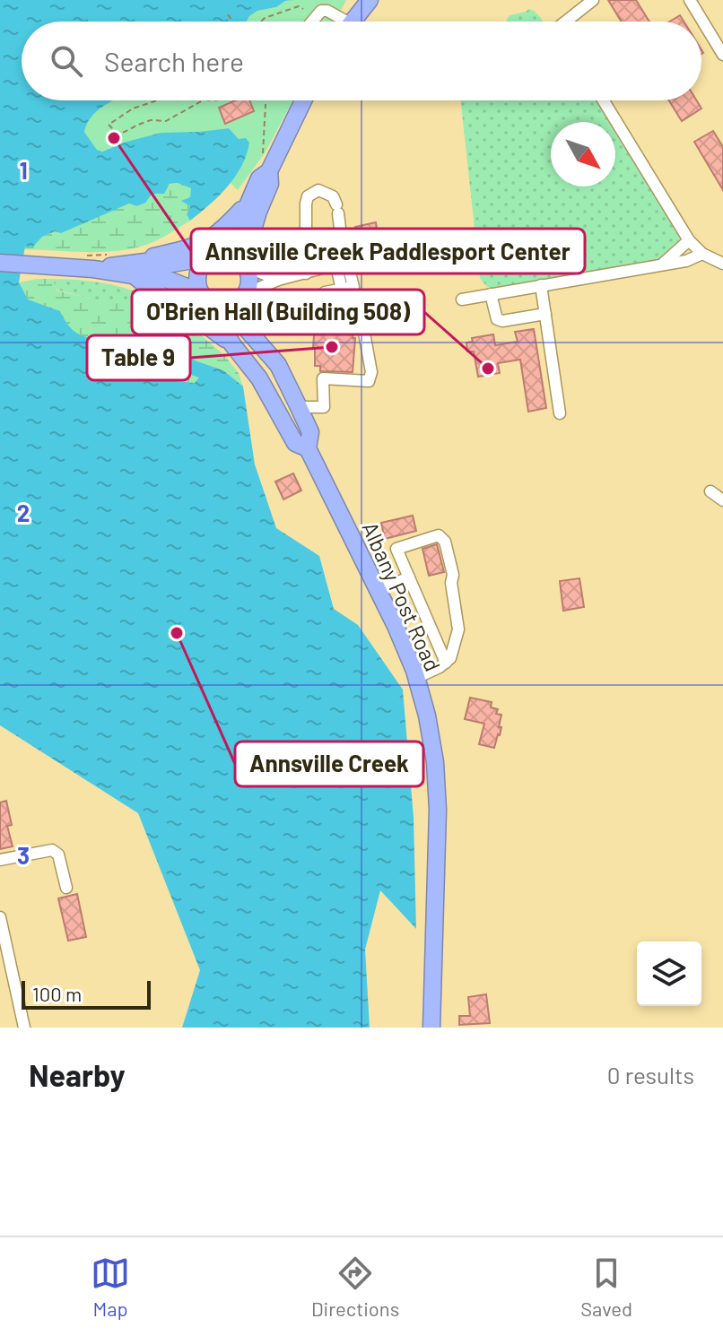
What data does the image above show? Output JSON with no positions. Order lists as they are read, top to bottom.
{
  "streets": {
    "highway": ["Albany Post Road"]
  },
  "places": [
    "Annsville Creek Paddlesport Center",
    "Table 9",
    "O'Brien Hall (Building 508)",
    "Annsville Creek"
  ],
  "scale_bar": "100 m",
  "north": "bottom right",
  "page": {
    "search": "Search here",
    "scale": "100 m",
    "heading": ["Nearby", "0 results"],
    "nav": ["Map", "Directions", "Saved"]
  },
  "grid": {
    "rows": ["1", "2", "3"]
  }
}
